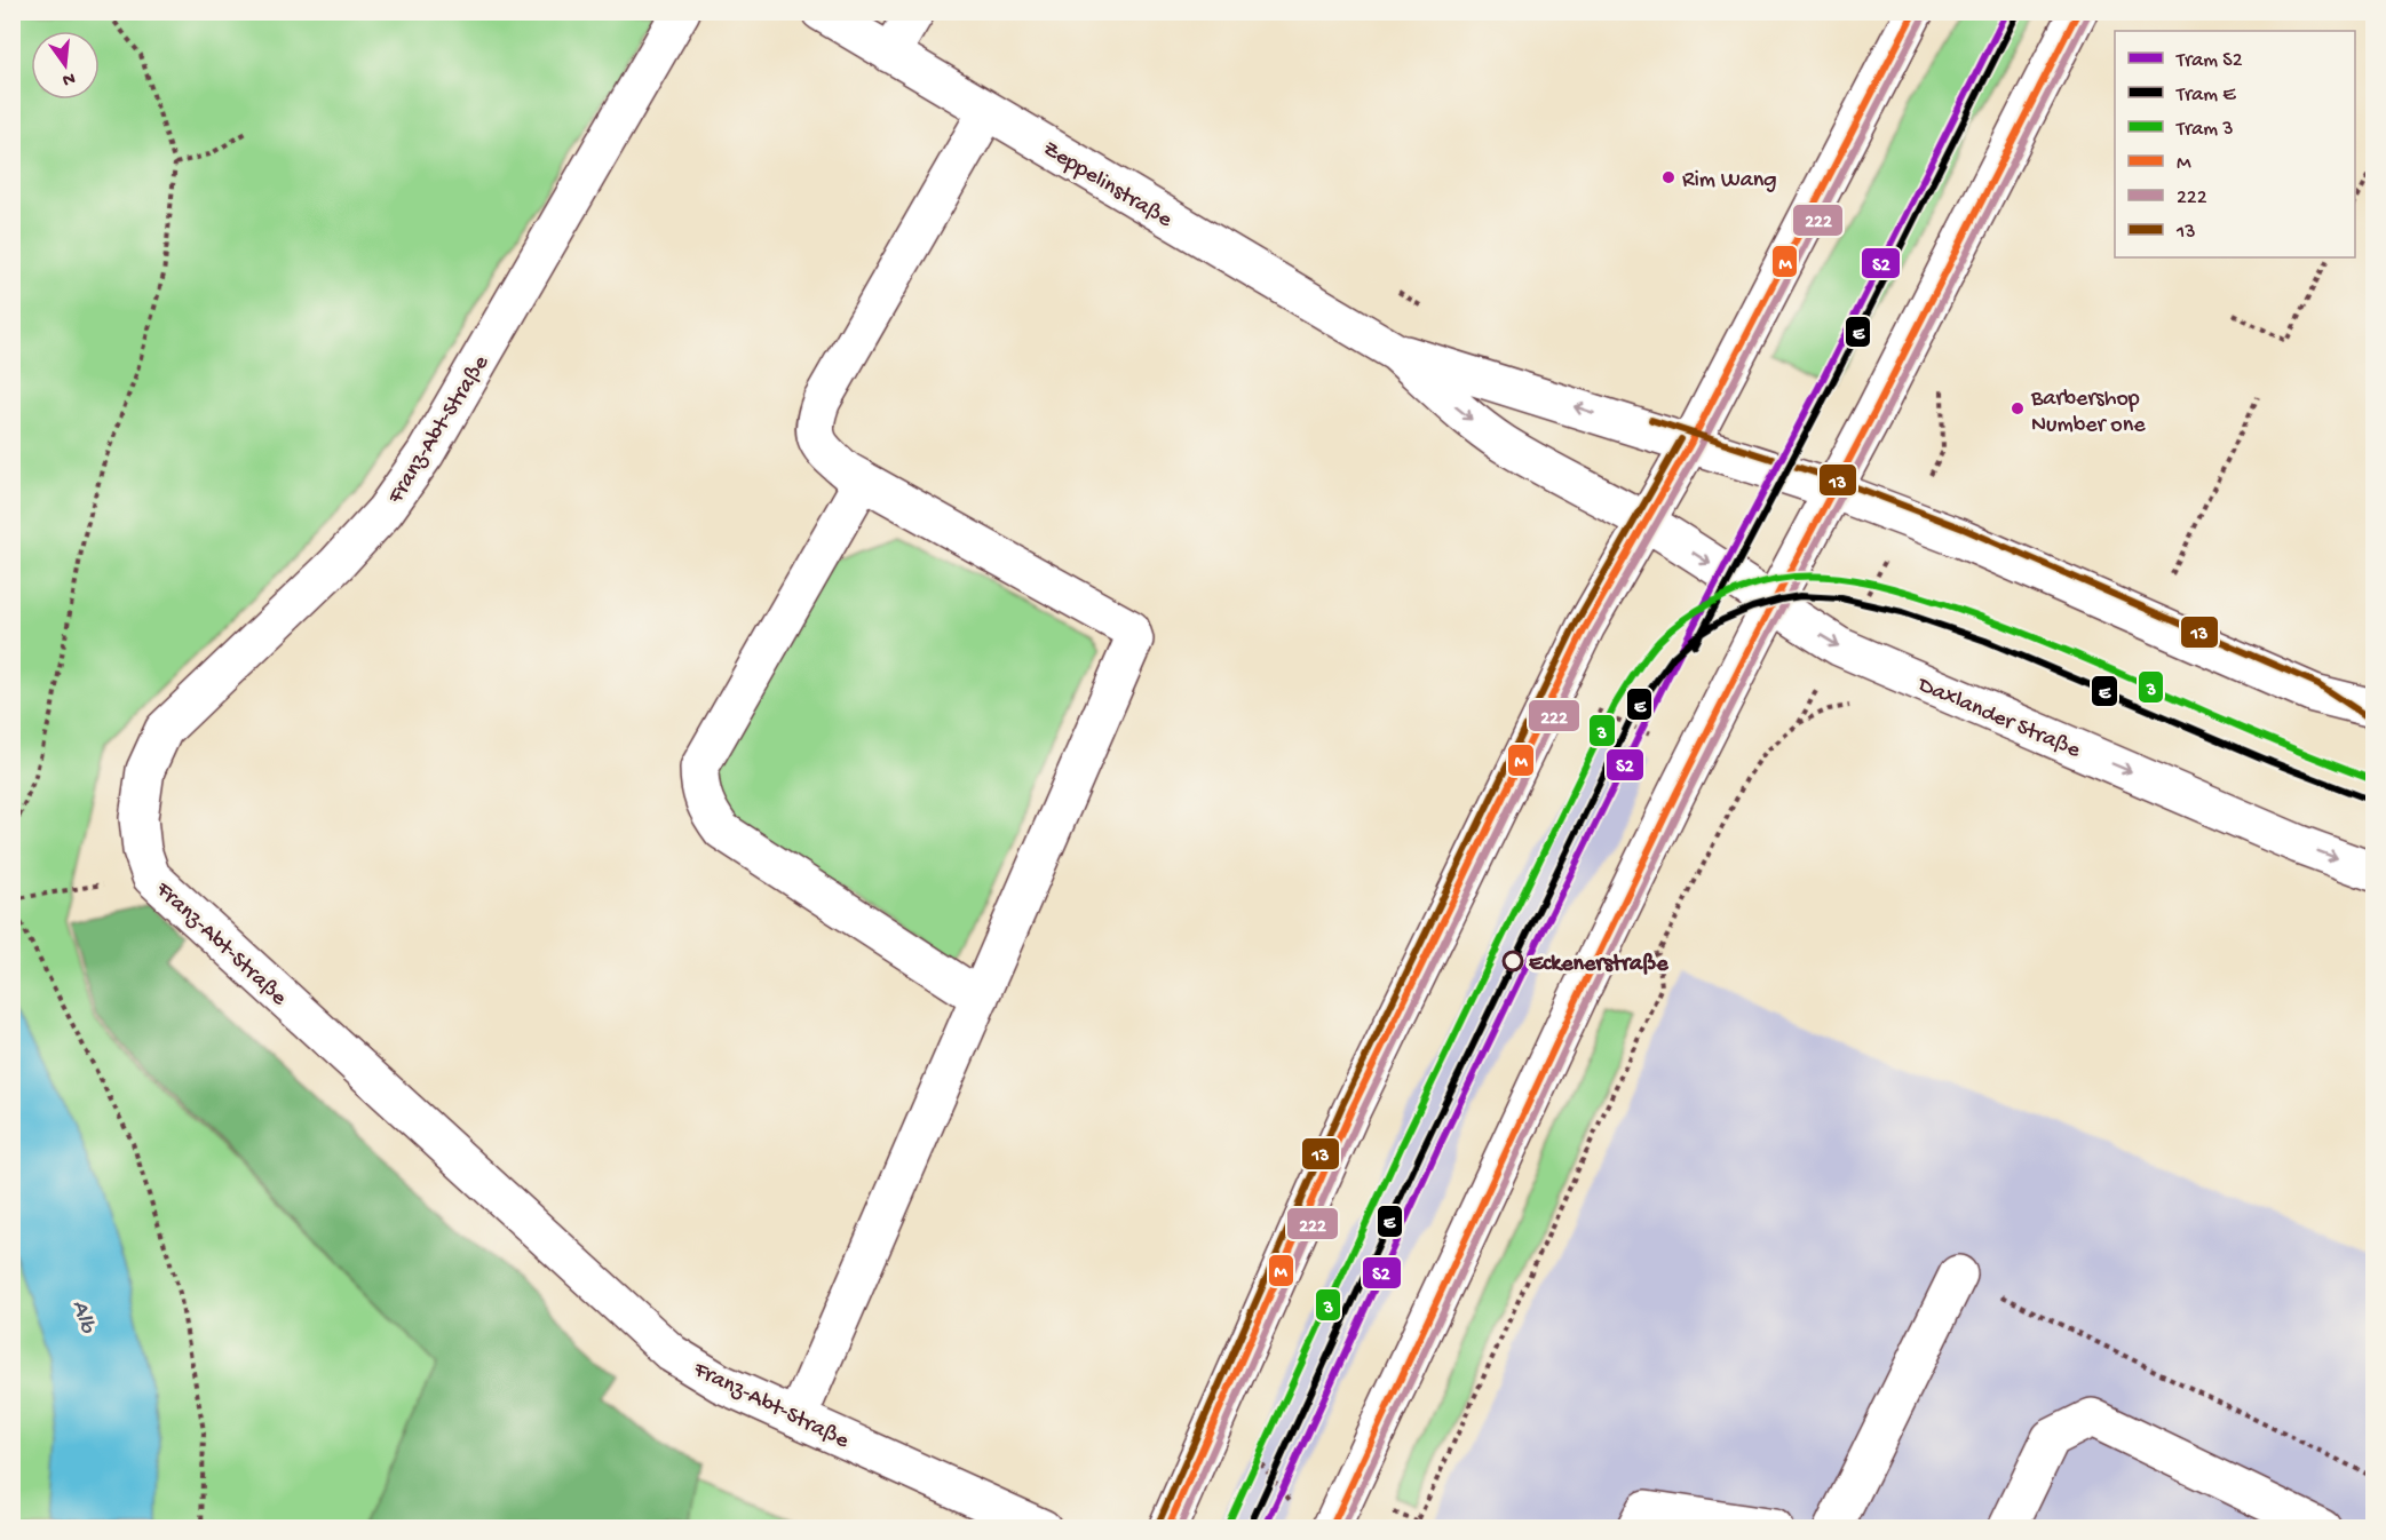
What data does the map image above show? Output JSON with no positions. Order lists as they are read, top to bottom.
{
  "streets": {
    "street": ["Zeppelinstraße", "Franz-Abt-Straße", "Daxlander Straße"]
  },
  "crossings": [
    ["Zeppelinstraße", "Daxlander Straße"]
  ],
  "water": ["Alb"],
  "places": ["Rim Wang", "Barbershop Number one", "Eckenerstraße"],
  "lines": [
    "tram line S2",
    "transit line M",
    "tram line E",
    "transit line 222",
    "transit line 13",
    "tram line 3"
  ],
  "legend": [
    "Tram S2",
    "Tram E",
    "Tram 3",
    "M",
    "222",
    "13"
  ],
  "north": "bottom"
}
